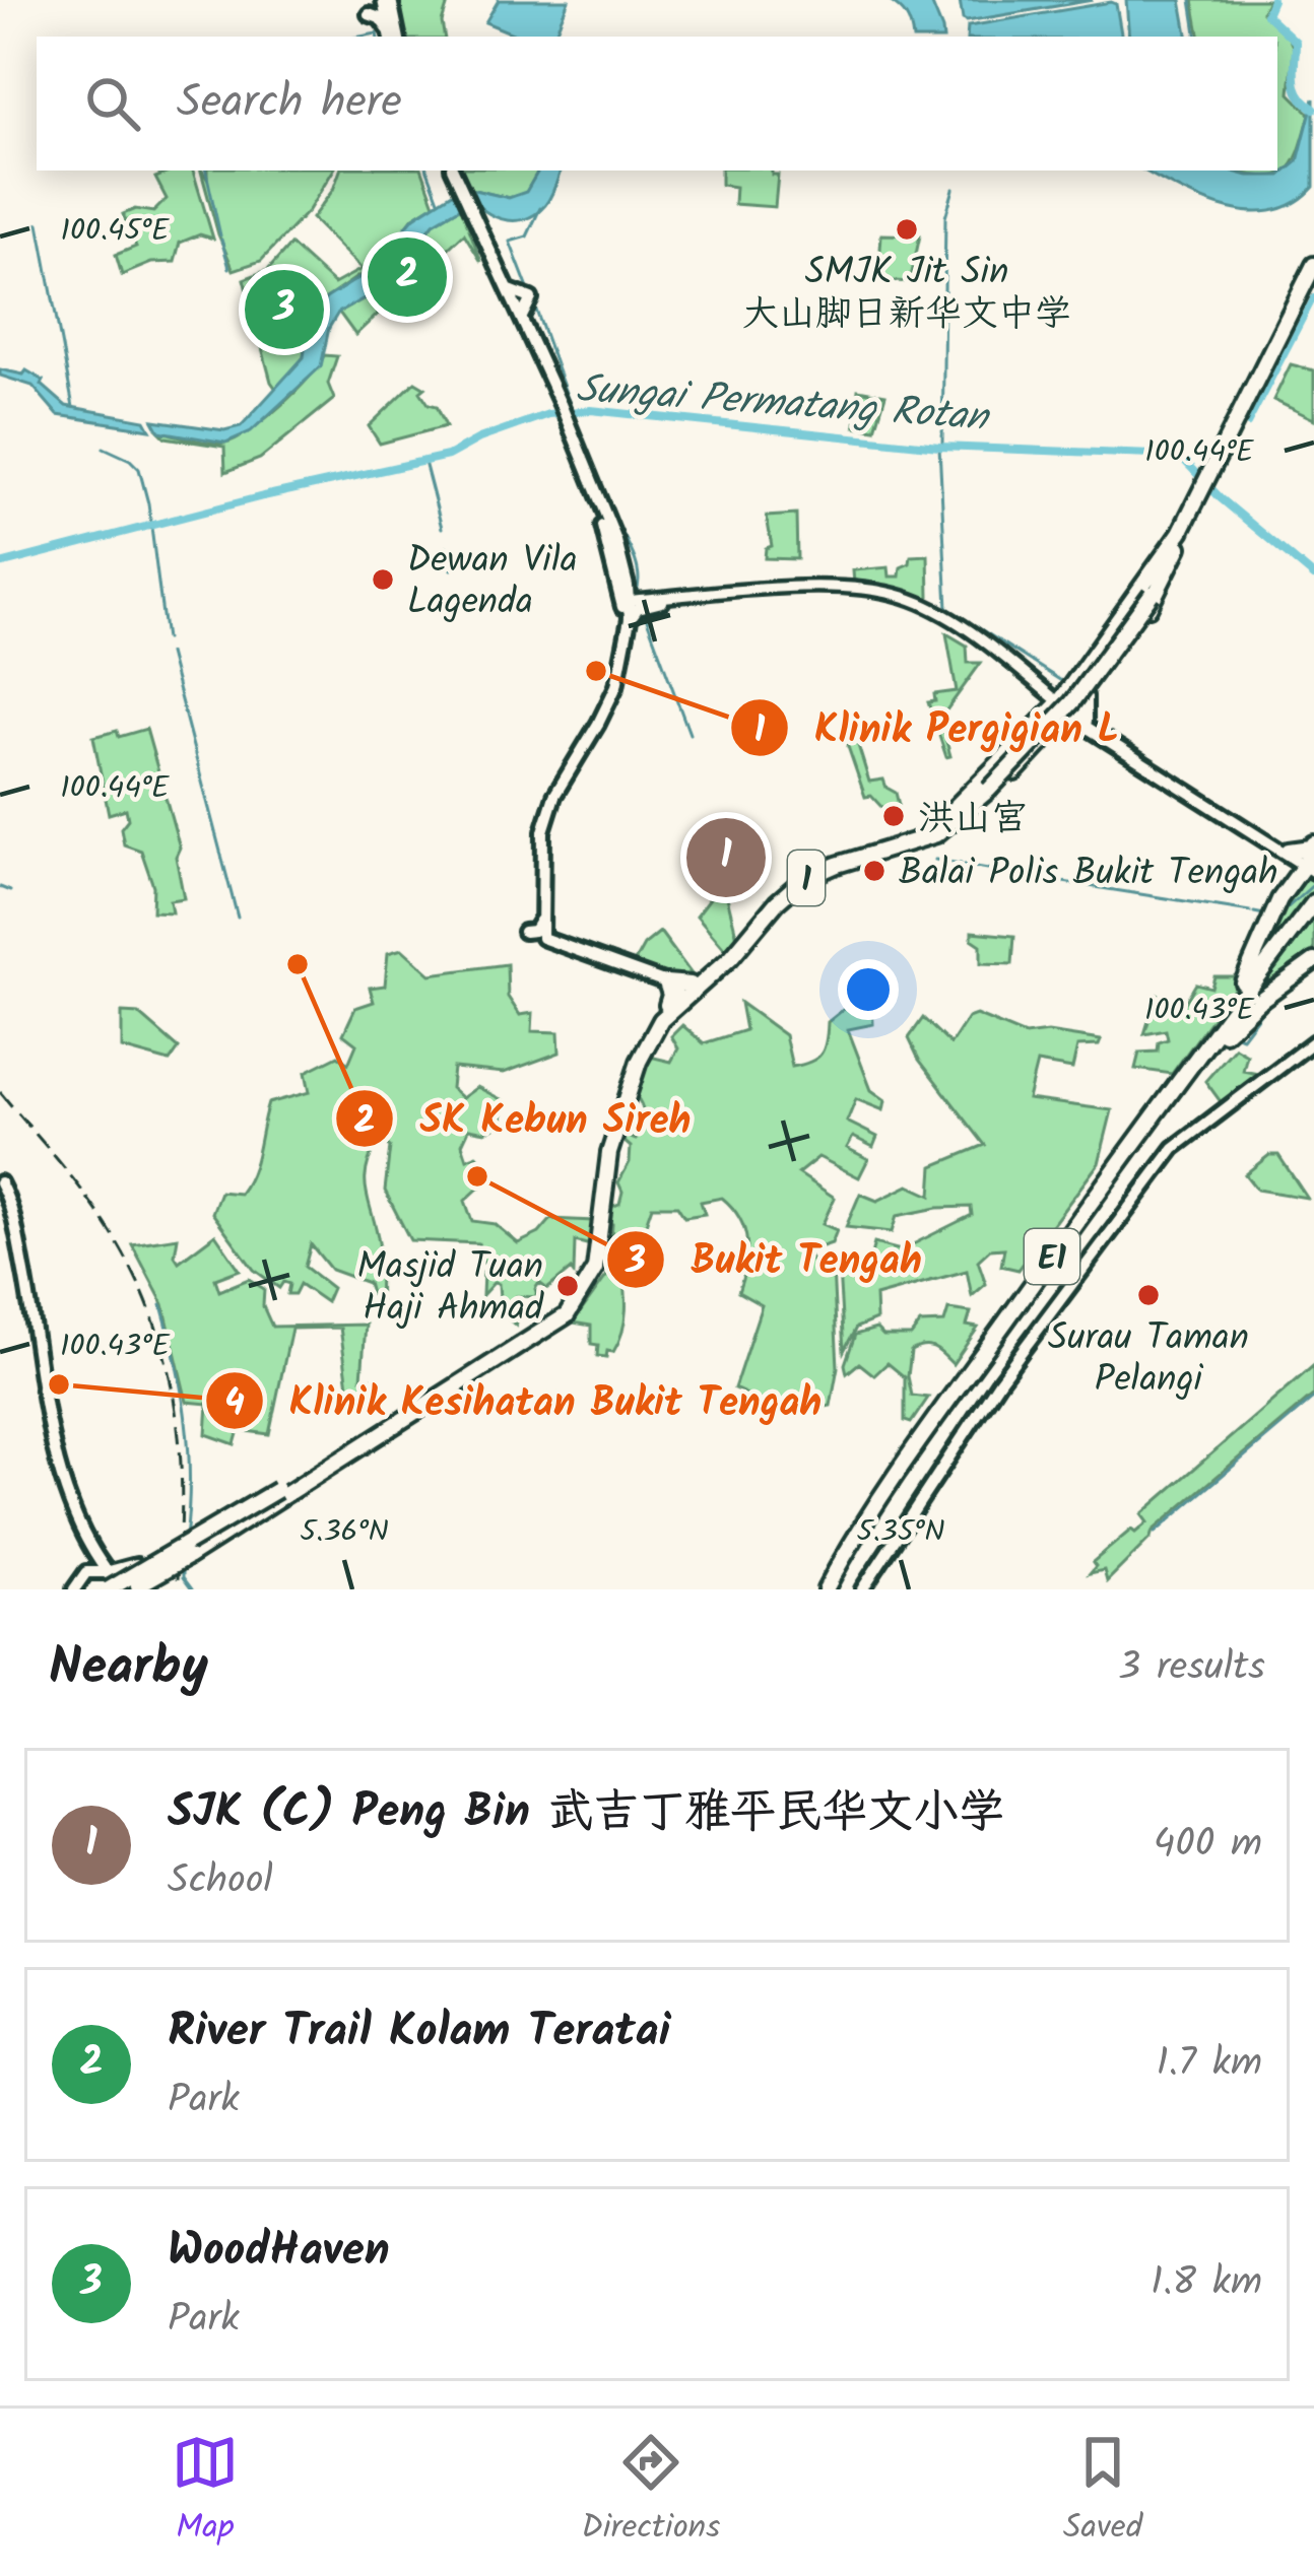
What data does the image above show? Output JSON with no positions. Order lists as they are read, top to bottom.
{
  "streets": {
    "highway": ["1", "E1"]
  },
  "water": ["Sungai Permatang Rotan"],
  "places": [
    "SMJK Jit Sin 大山脚日新华文中学",
    "Dewan Vila Lagenda",
    "Klinik Pergigian L",
    "洪山宫",
    "Balai Polis Bukit Tengah",
    "SK Kebun Sireh",
    "Bukit Tengah",
    "Masjid Tuan Haji Ahmad",
    "Surau Taman Pelangi",
    "Klinik Kesihatan Bukit Tengah"
  ],
  "page": {
    "search": "Search here",
    "pins": ["2", "3", "1"],
    "heading": ["Nearby", "3 results"],
    "list": [
      {
        "mark": "1",
        "name": "SJK (C) Peng Bin 武吉丁雅平民华文小学",
        "note": "School",
        "value": "400 m"
      },
      {
        "mark": "2",
        "name": "River Trail Kolam Teratai",
        "note": "Park",
        "value": "1.7 km"
      },
      {
        "mark": "3",
        "name": "WoodHaven",
        "note": "Park",
        "value": "1.8 km"
      }
    ],
    "nav": ["Map", "Directions", "Saved"]
  },
  "coordinates": [
    "100.45°E",
    "100.44°E",
    "100.43°E",
    "5.36°N",
    "5.35°N"
  ]
}
